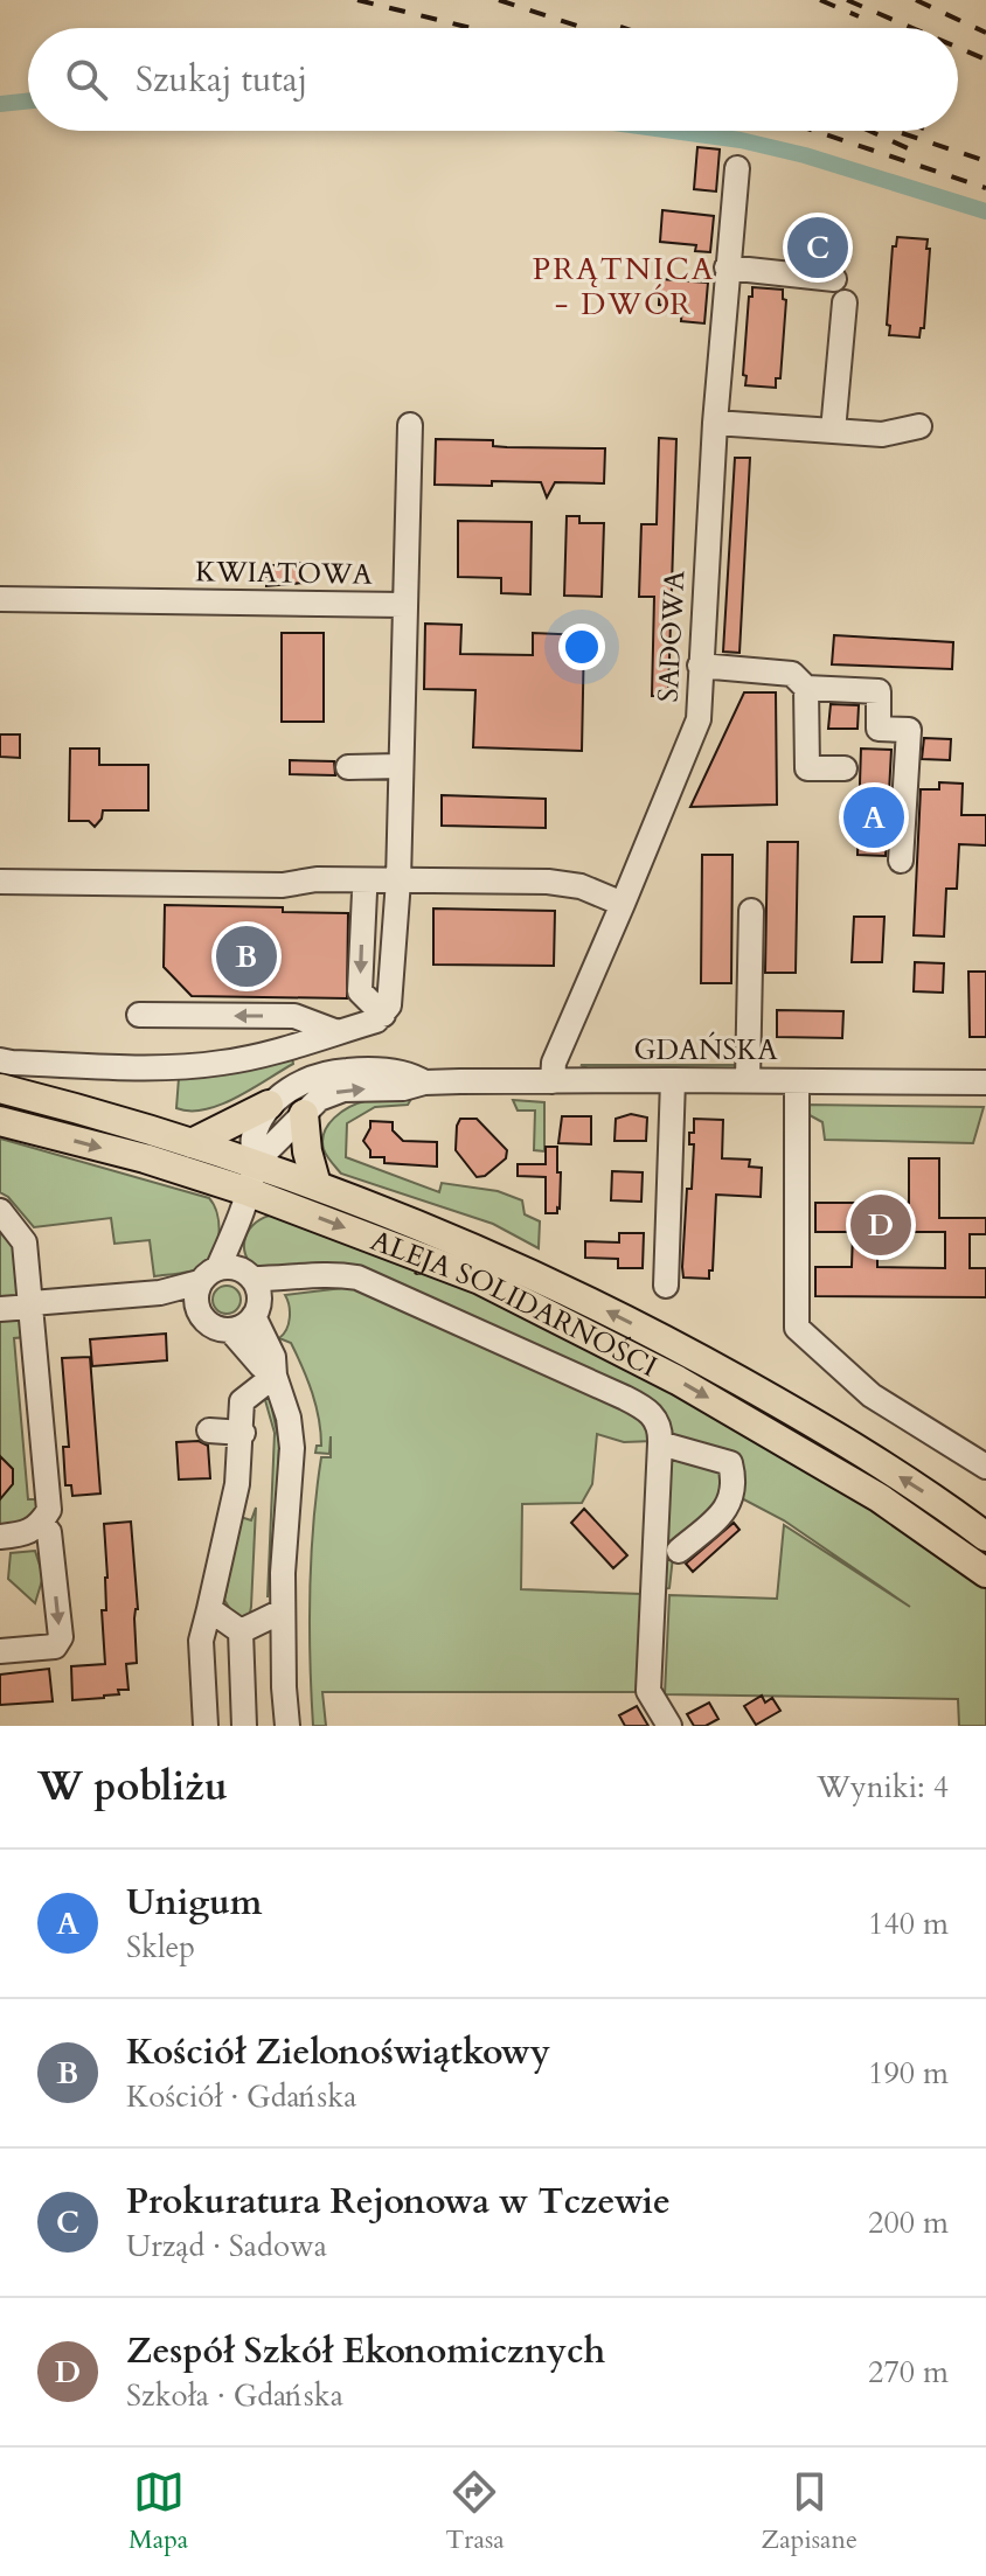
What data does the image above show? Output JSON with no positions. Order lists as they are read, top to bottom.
{
  "streets": {
    "main road": ["ALEJA SOLIDARNOŚCI"],
    "street": ["KWIATOWA", "SADOWA", "GDAŃSKA"]
  },
  "crossings": [
    ["SADOWA", "GDAŃSKA"],
    ["GDAŃSKA", "ALEJA SOLIDARNOŚCI"]
  ],
  "districts": ["PRĄTNICA - DWÓR"],
  "page": {
    "search": "Szukaj tutaj",
    "pins": [
      "C",
      "A",
      "B",
      "D"
    ],
    "heading": ["W pobliżu", "Wyniki: 4"],
    "list": [
      {
        "mark": "A",
        "name": "Unigum",
        "note": "Sklep",
        "value": "140 m"
      },
      {
        "mark": "B",
        "name": "Kościół Zielonoświątkowy",
        "note": "Kościół · Gdańska",
        "value": "190 m"
      },
      {
        "mark": "C",
        "name": "Prokuratura Rejonowa w Tczewie",
        "note": "Urząd · Sadowa",
        "value": "200 m"
      },
      {
        "mark": "D",
        "name": "Zespół Szkół Ekonomicznych",
        "note": "Szkoła · Gdańska",
        "value": "270 m"
      }
    ],
    "nav": ["Mapa", "Trasa", "Zapisane"]
  }
}
